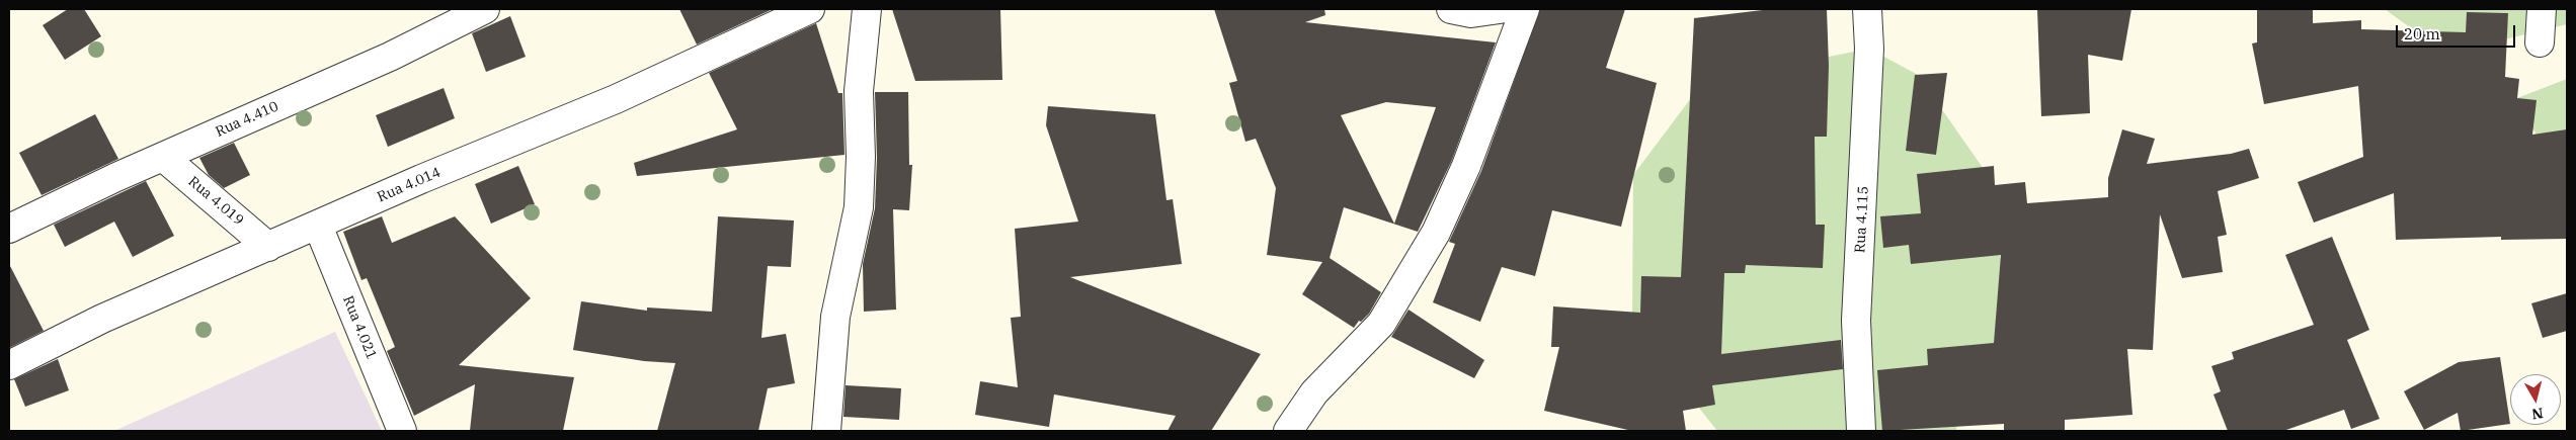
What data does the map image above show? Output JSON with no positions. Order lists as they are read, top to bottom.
{
  "streets": {
    "street": [
      "Rua 4.410",
      "Rua 4.014",
      "Rua 4.019",
      "Rua 4.115",
      "Rua 4.021"
    ]
  },
  "crossings": [
    ["Rua 4.410", "Rua 4.019"],
    ["Rua 4.014", "Rua 4.019"],
    ["Rua 4.014", "Rua 4.021"]
  ],
  "scale_bar": "20 m",
  "north": "bottom"
}
